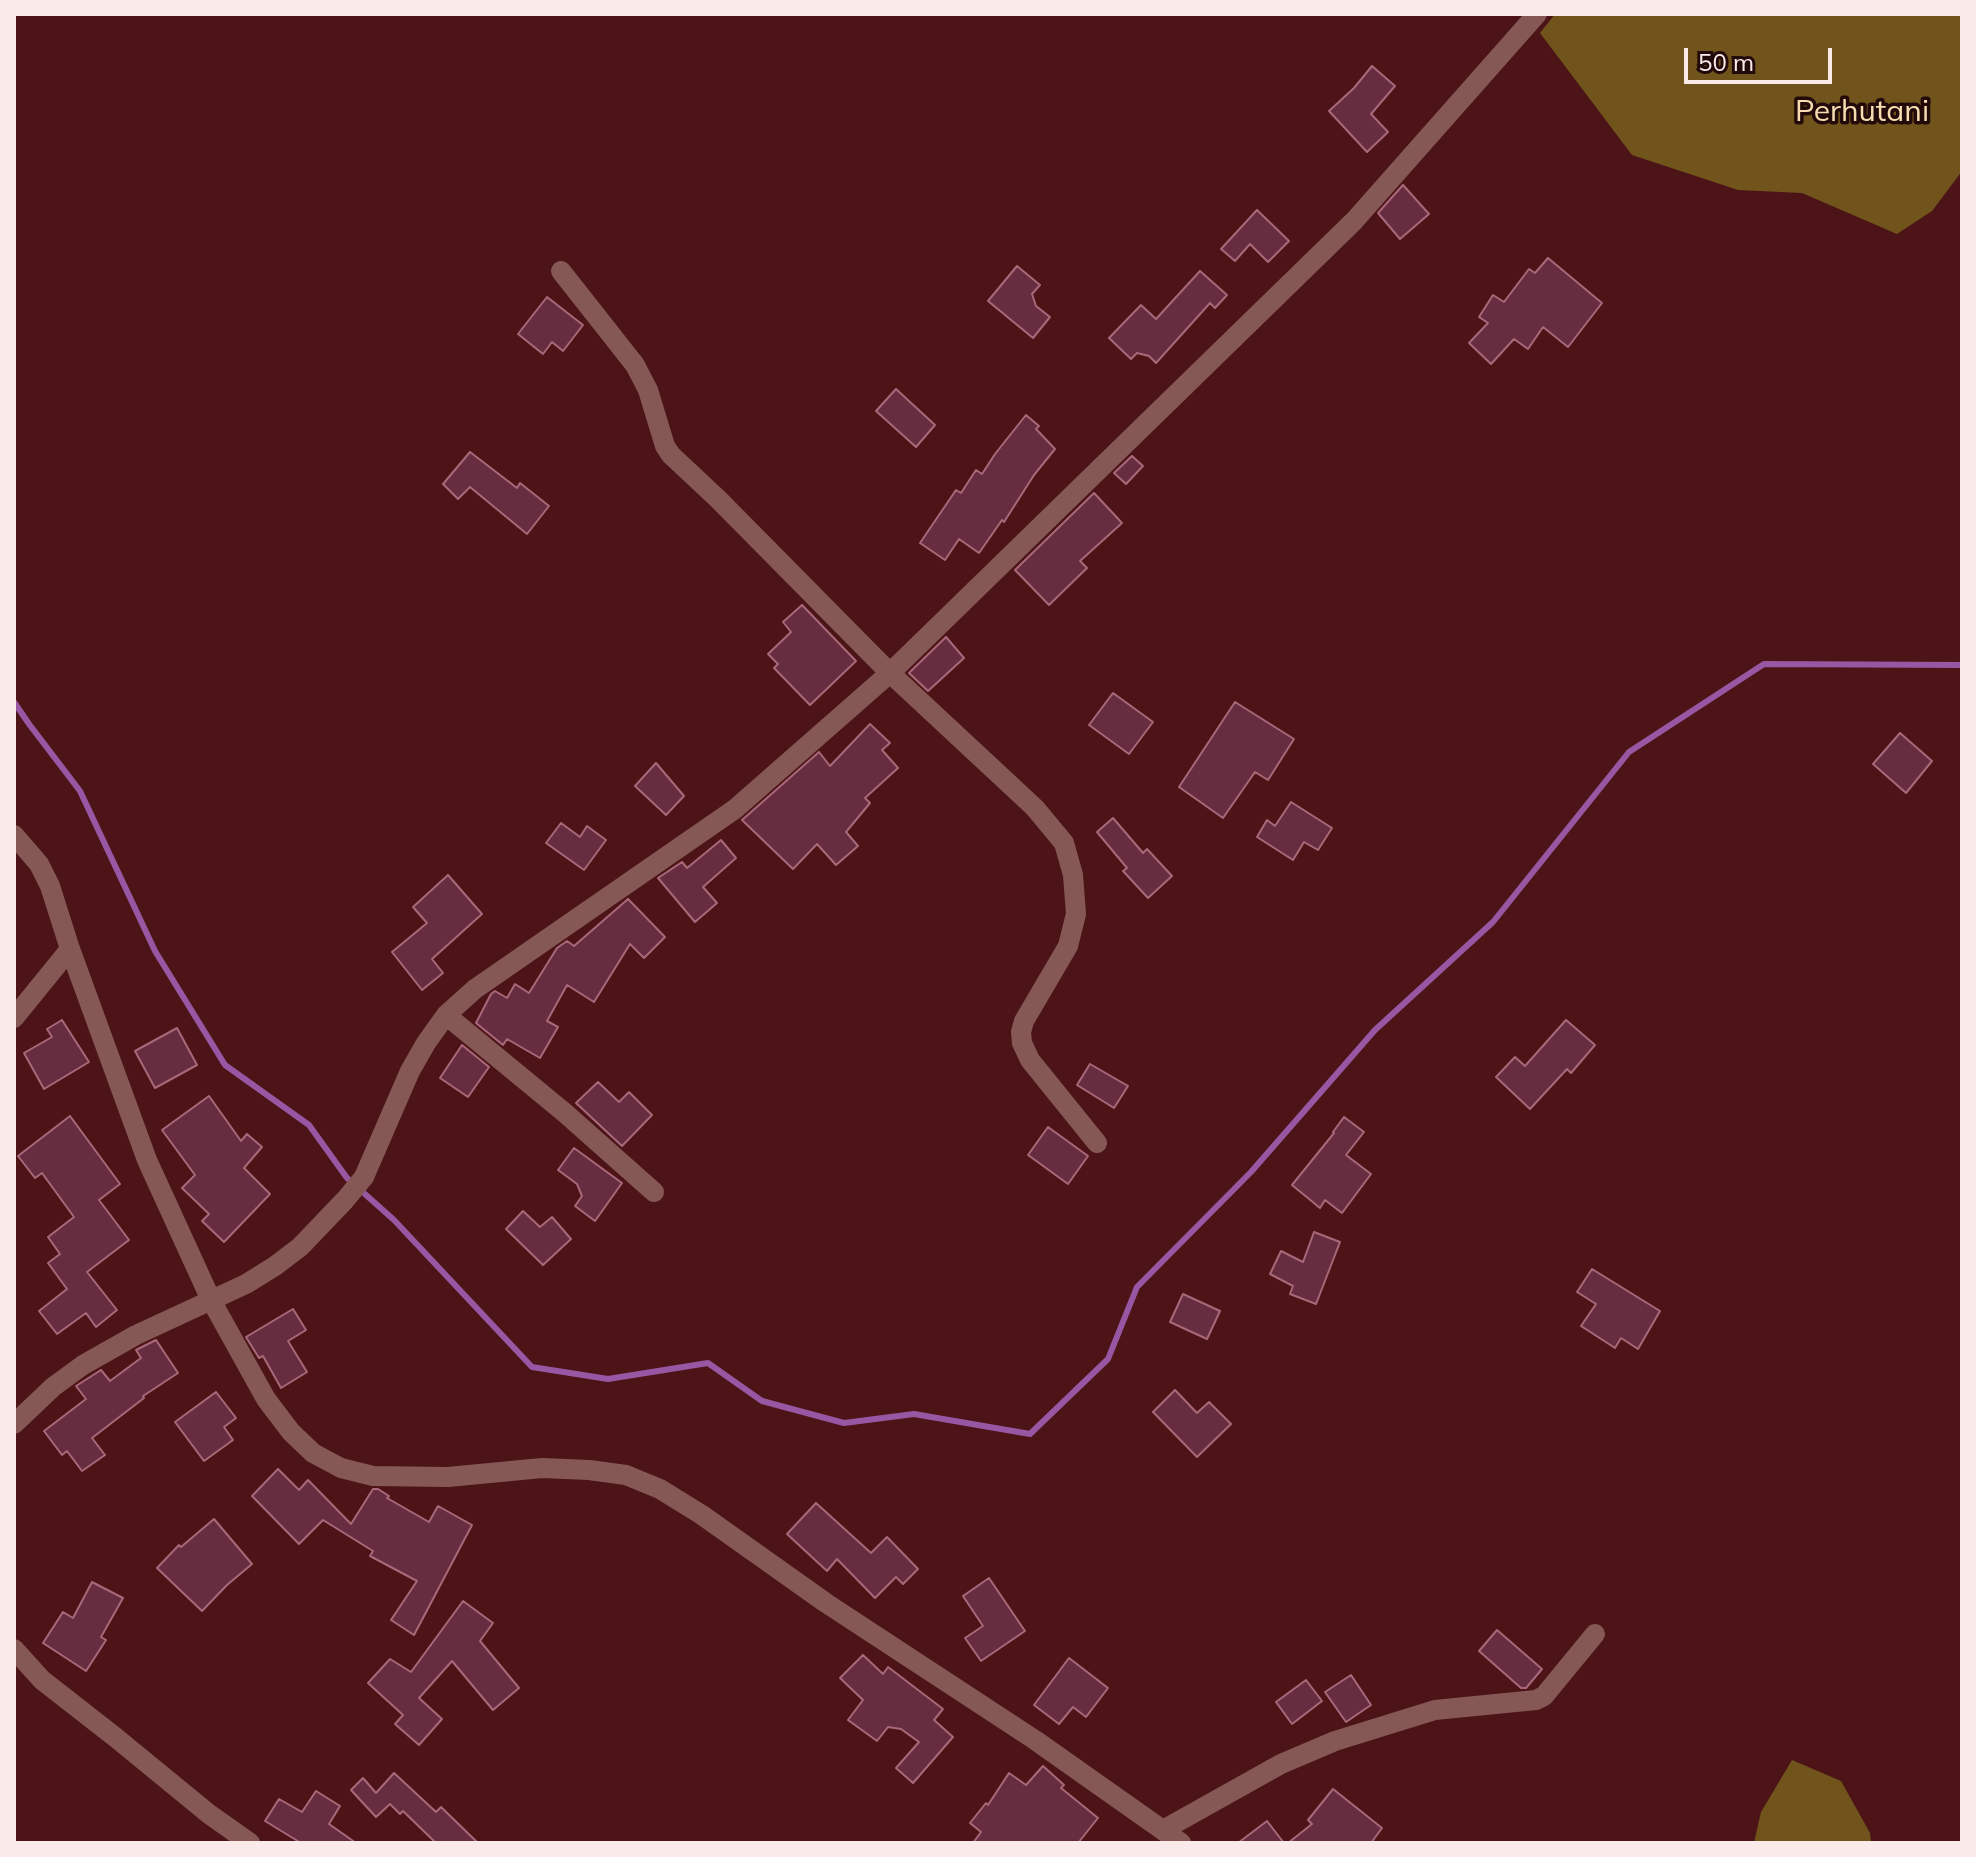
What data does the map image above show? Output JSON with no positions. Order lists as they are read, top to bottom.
{
  "parks": ["Perhutani"],
  "scale_bar": "50 m"
}
